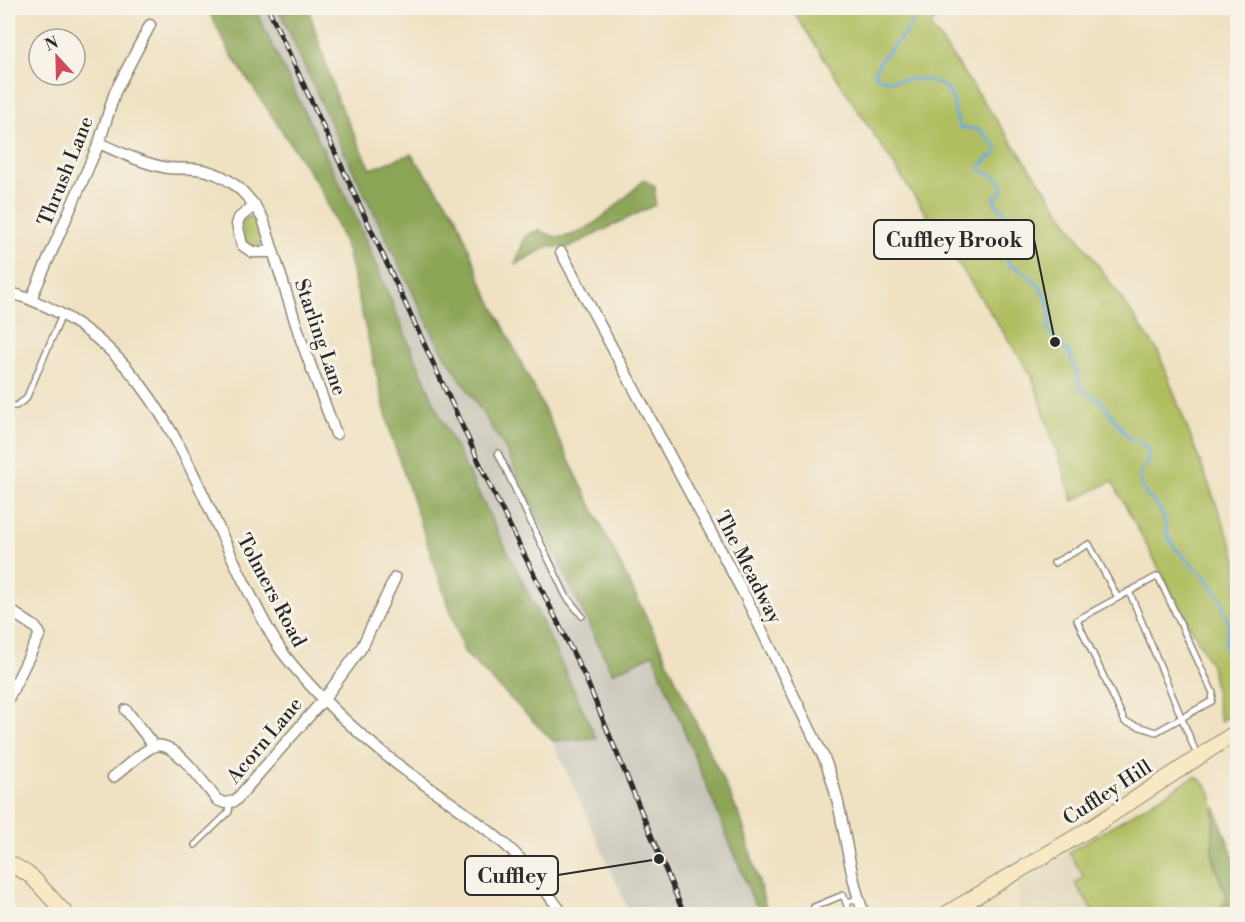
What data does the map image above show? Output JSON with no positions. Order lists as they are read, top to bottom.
{
  "streets": {
    "main road": ["Cuffley Hill"],
    "street": [
      "Thrush Lane",
      "Starling Lane",
      "The Meadway",
      "Tolmers Road",
      "Acorn Lane"
    ]
  },
  "crossings": [
    ["Thrush Lane", "Starling Lane"],
    ["Thrush Lane", "Tolmers Road"],
    ["Tolmers Road", "Acorn Lane"]
  ],
  "places": ["Cuffley Brook", "Cuffley"],
  "north": "top"
}
